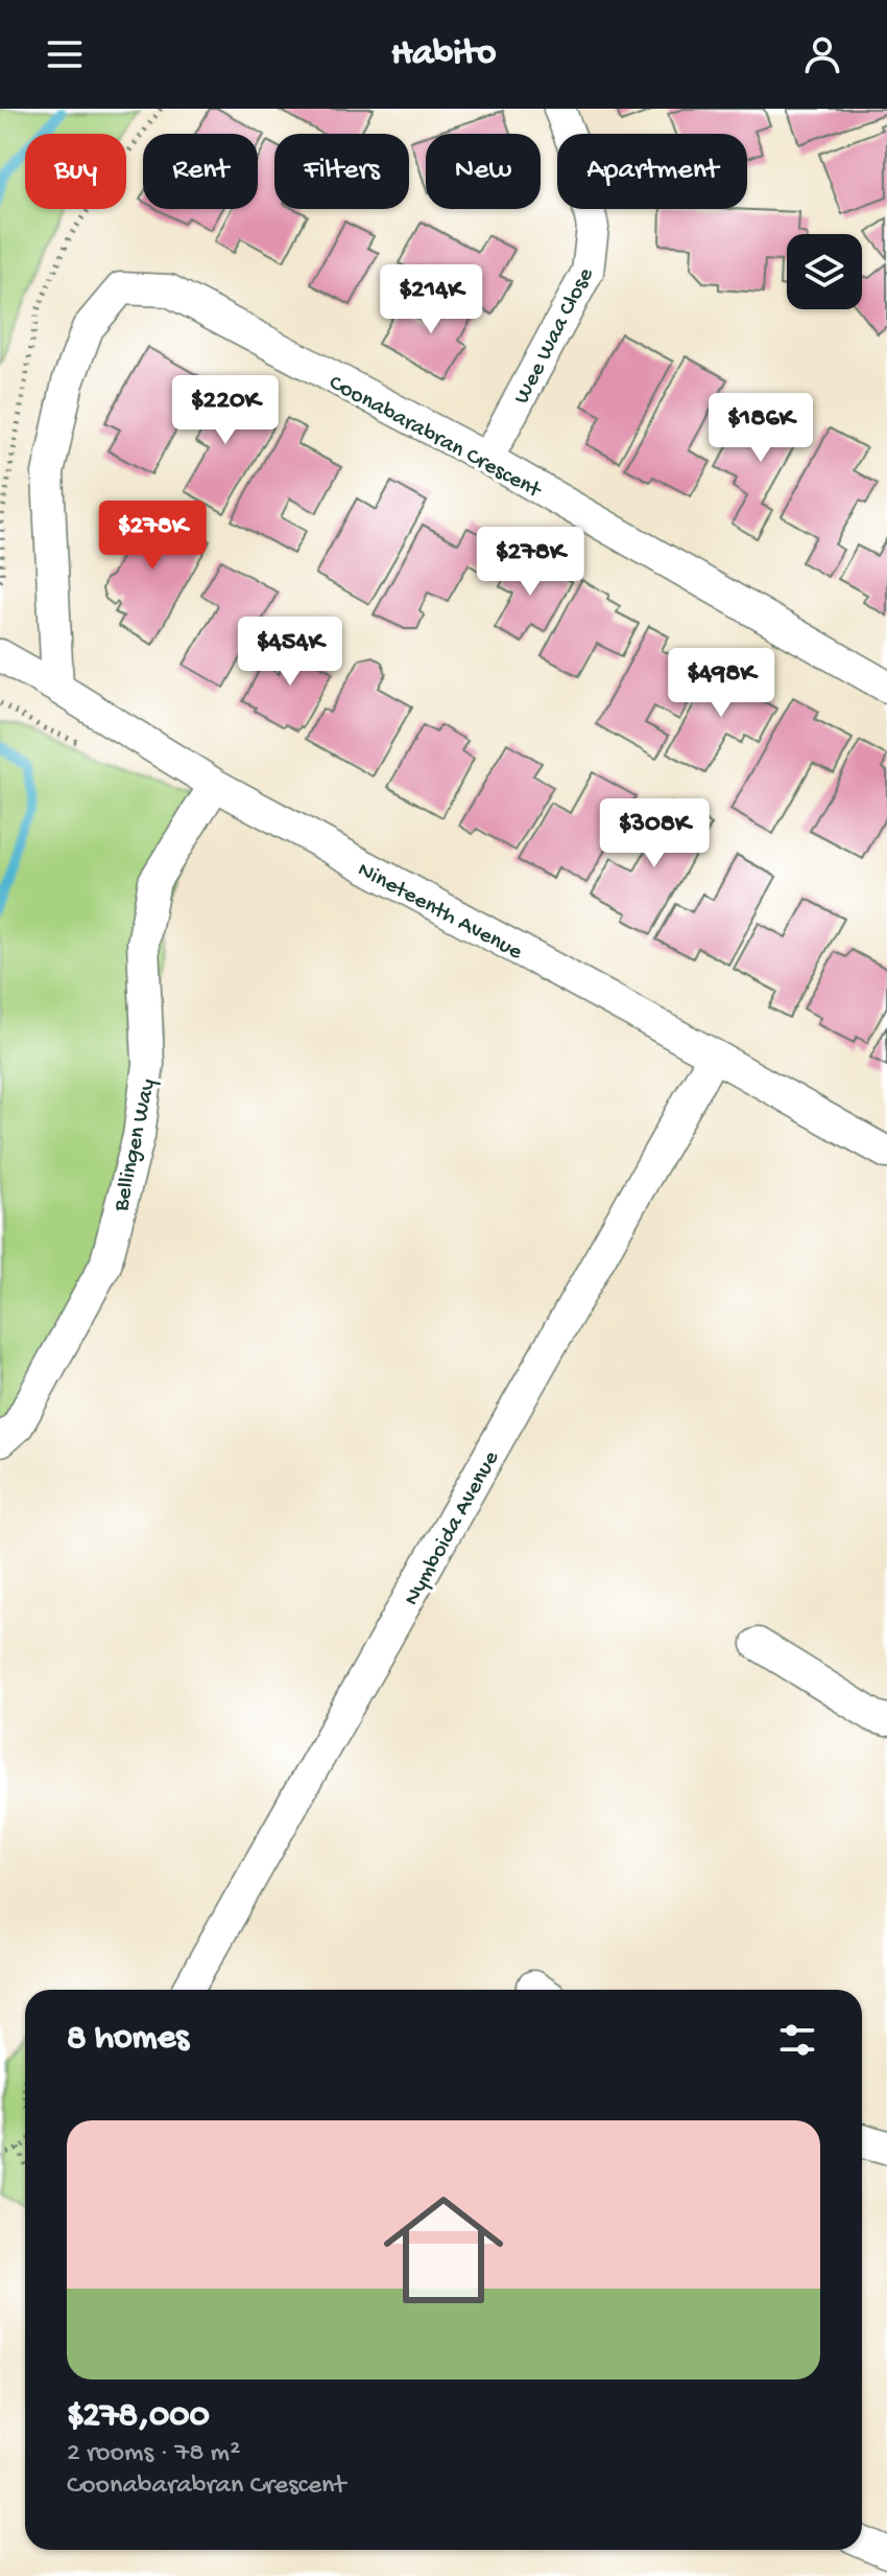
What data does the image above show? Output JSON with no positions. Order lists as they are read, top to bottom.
{
  "streets": {
    "street": [
      "Wee Waa Close",
      "Coonabarabran Crescent",
      "Nineteenth Avenue",
      "Bellingen Way",
      "Nymboida Avenue"
    ]
  },
  "crossings": [
    ["Wee Waa Close", "Coonabarabran Crescent"],
    ["Coonabarabran Crescent", "Nineteenth Avenue"],
    ["Nineteenth Avenue", "Bellingen Way"],
    ["Nineteenth Avenue", "Nymboida Avenue"]
  ],
  "page": {
    "header": "Habito",
    "chip": [
      "Buy",
      "Rent",
      "Filters",
      "New",
      "Apartment"
    ],
    "price": [
      "$214K",
      "$220K",
      "$186K",
      "$278K",
      "$278K",
      "$454K",
      "$498K",
      "$308K"
    ],
    "heading": "8 homes",
    "list": [
      {
        "name": "$278,000",
        "note": "2 rooms · 78 m² · Coonabarabran Crescent"
      }
    ]
  }
}
